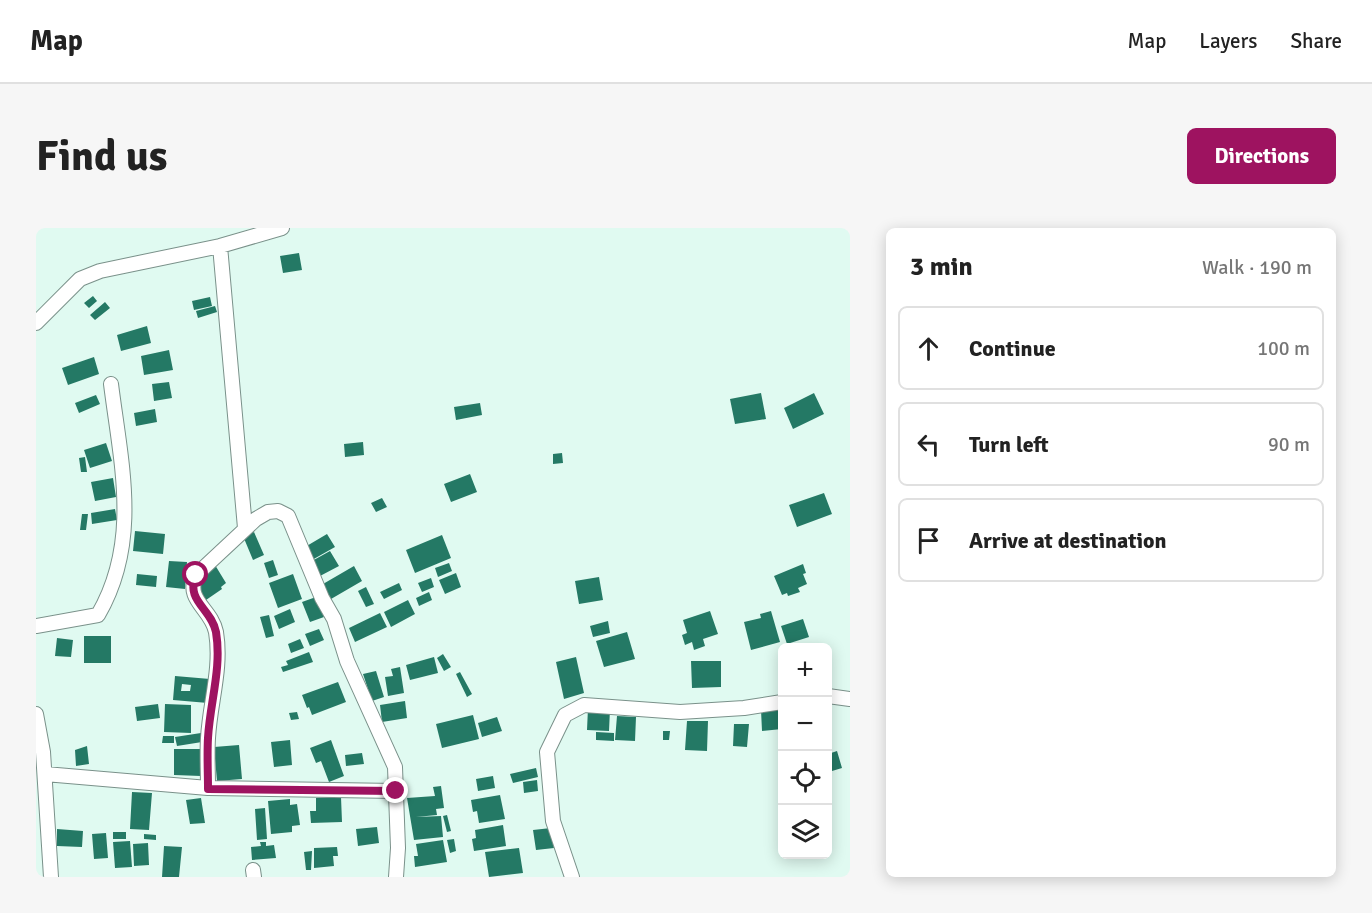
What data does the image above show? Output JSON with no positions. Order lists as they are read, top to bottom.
{
  "page": {
    "header": "Map",
    "nav": ["Map", "Layers", "Share"],
    "buttons": "Directions",
    "title": "Find us",
    "heading": ["3 min", "Walk · 190 m"],
    "list": [
      ["Continue", "100 m"],
      ["Turn left", "90 m"],
      "Arrive at destination"
    ],
    "map_buttons": ["+", "−"]
  }
}
